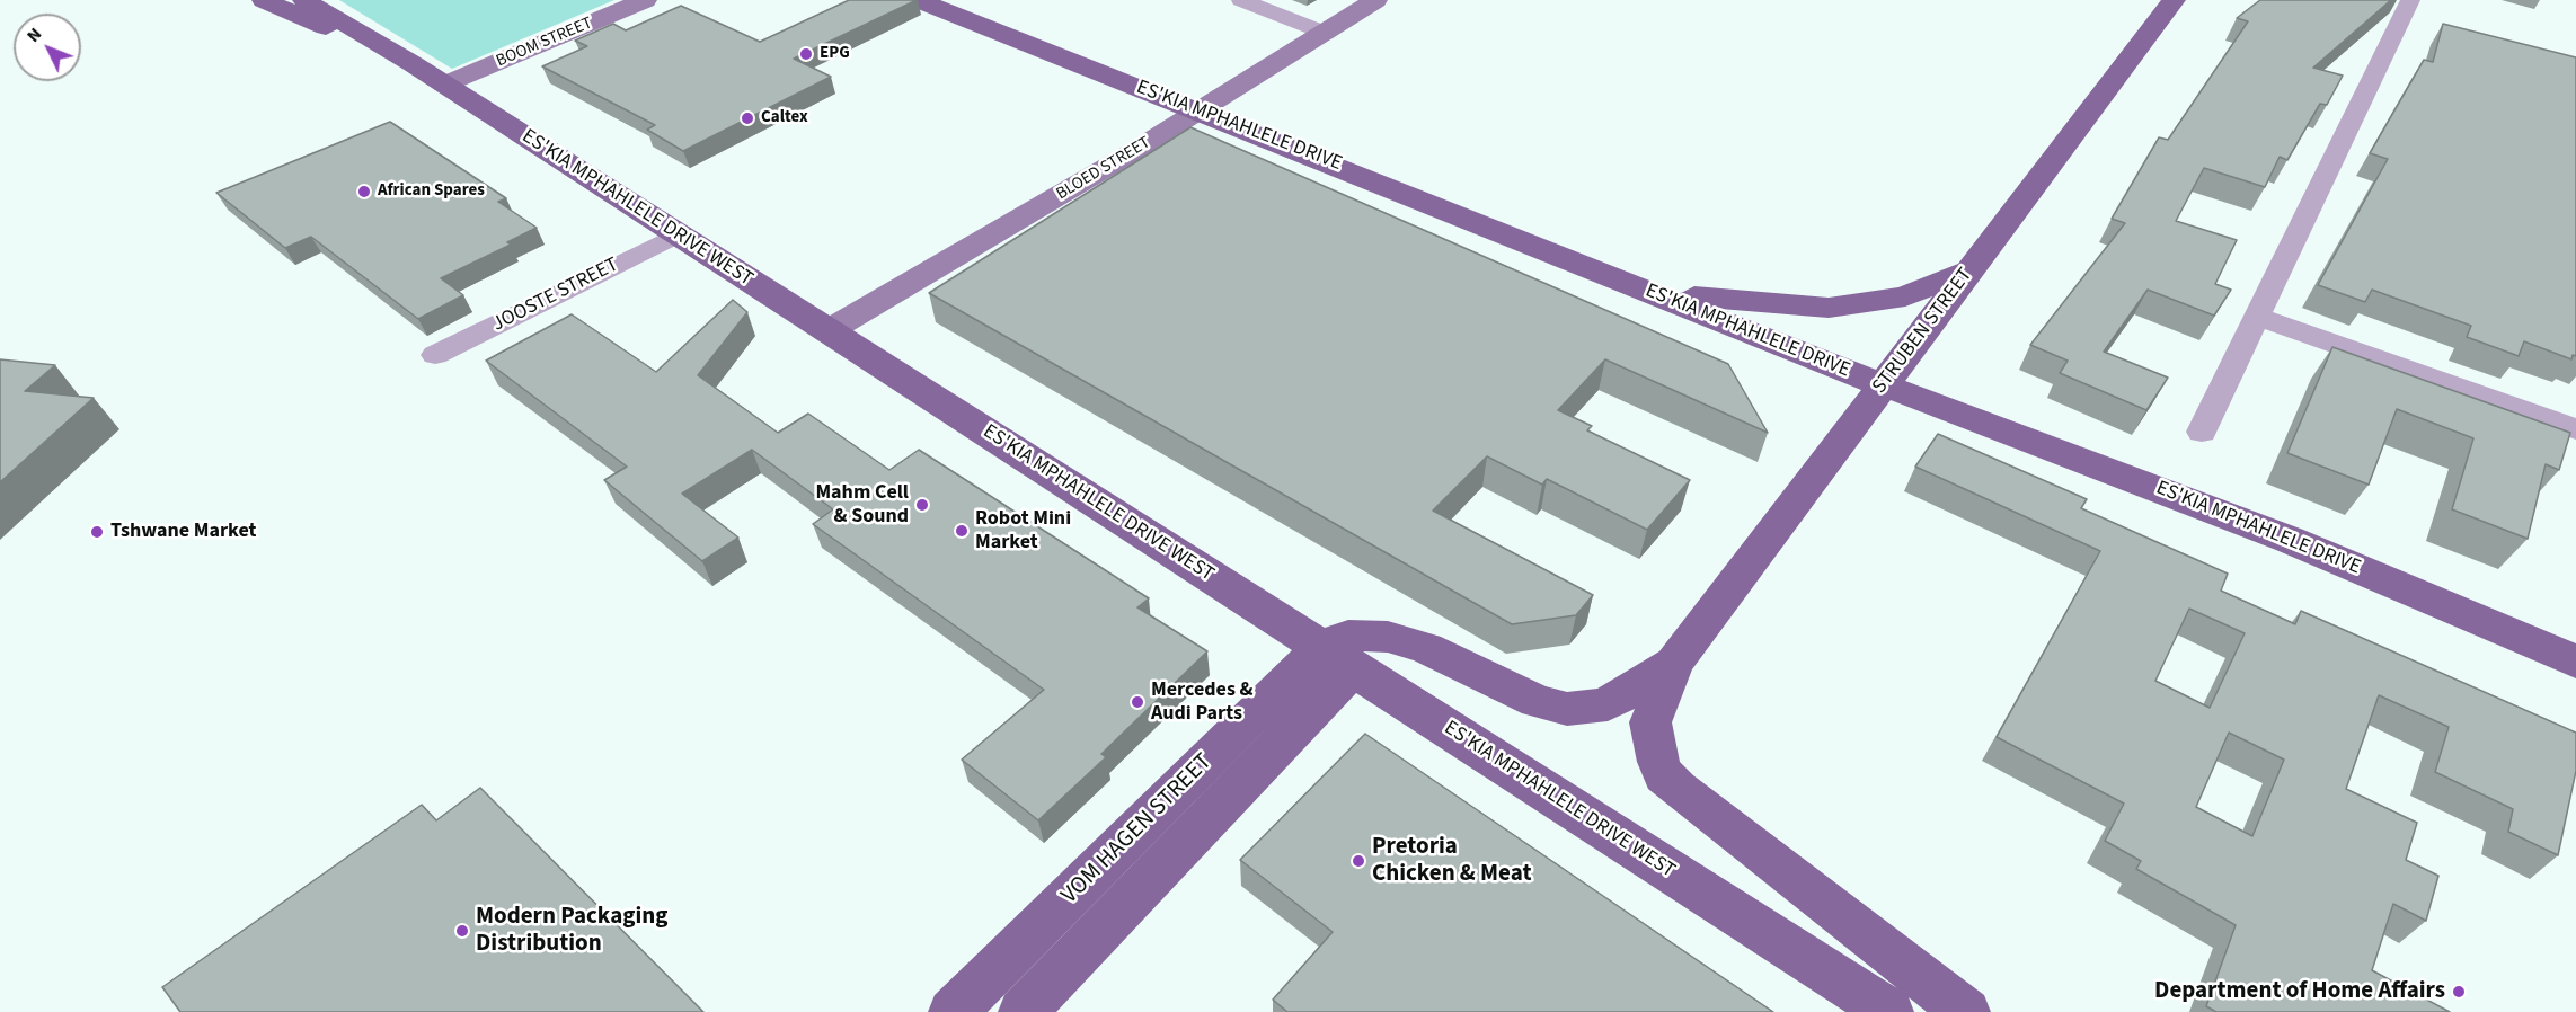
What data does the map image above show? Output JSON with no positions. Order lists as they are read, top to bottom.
{
  "streets": {
    "main road": [
      "BOOM STREET",
      "ES'KIA MPHAHLELE DRIVE",
      "BLOED STREET",
      "ES'KIA MPHAHLELE DRIVE WEST",
      "STRUBEN STREET",
      "VOM HAGEN STREET"
    ],
    "street": ["JOOSTE STREET"]
  },
  "crossings": [
    ["BOOM STREET", "ES'KIA MPHAHLELE DRIVE WEST"],
    ["ES'KIA MPHAHLELE DRIVE", "BLOED STREET"],
    ["ES'KIA MPHAHLELE DRIVE", "STRUBEN STREET"],
    ["BLOED STREET", "ES'KIA MPHAHLELE DRIVE WEST"],
    ["ES'KIA MPHAHLELE DRIVE WEST", "JOOSTE STREET"],
    ["ES'KIA MPHAHLELE DRIVE WEST", "VOM HAGEN STREET"]
  ],
  "places": [
    "EPG",
    "Caltex",
    "African Spares",
    "Mahm Cell & Sound",
    "Robot Mini Market",
    "Tshwane Market",
    "Mercedes & Audi Parts",
    "Pretoria Chicken & Meat",
    "Modern Packaging Distribution",
    "Department of Home Affairs"
  ],
  "north": "top left"
}
